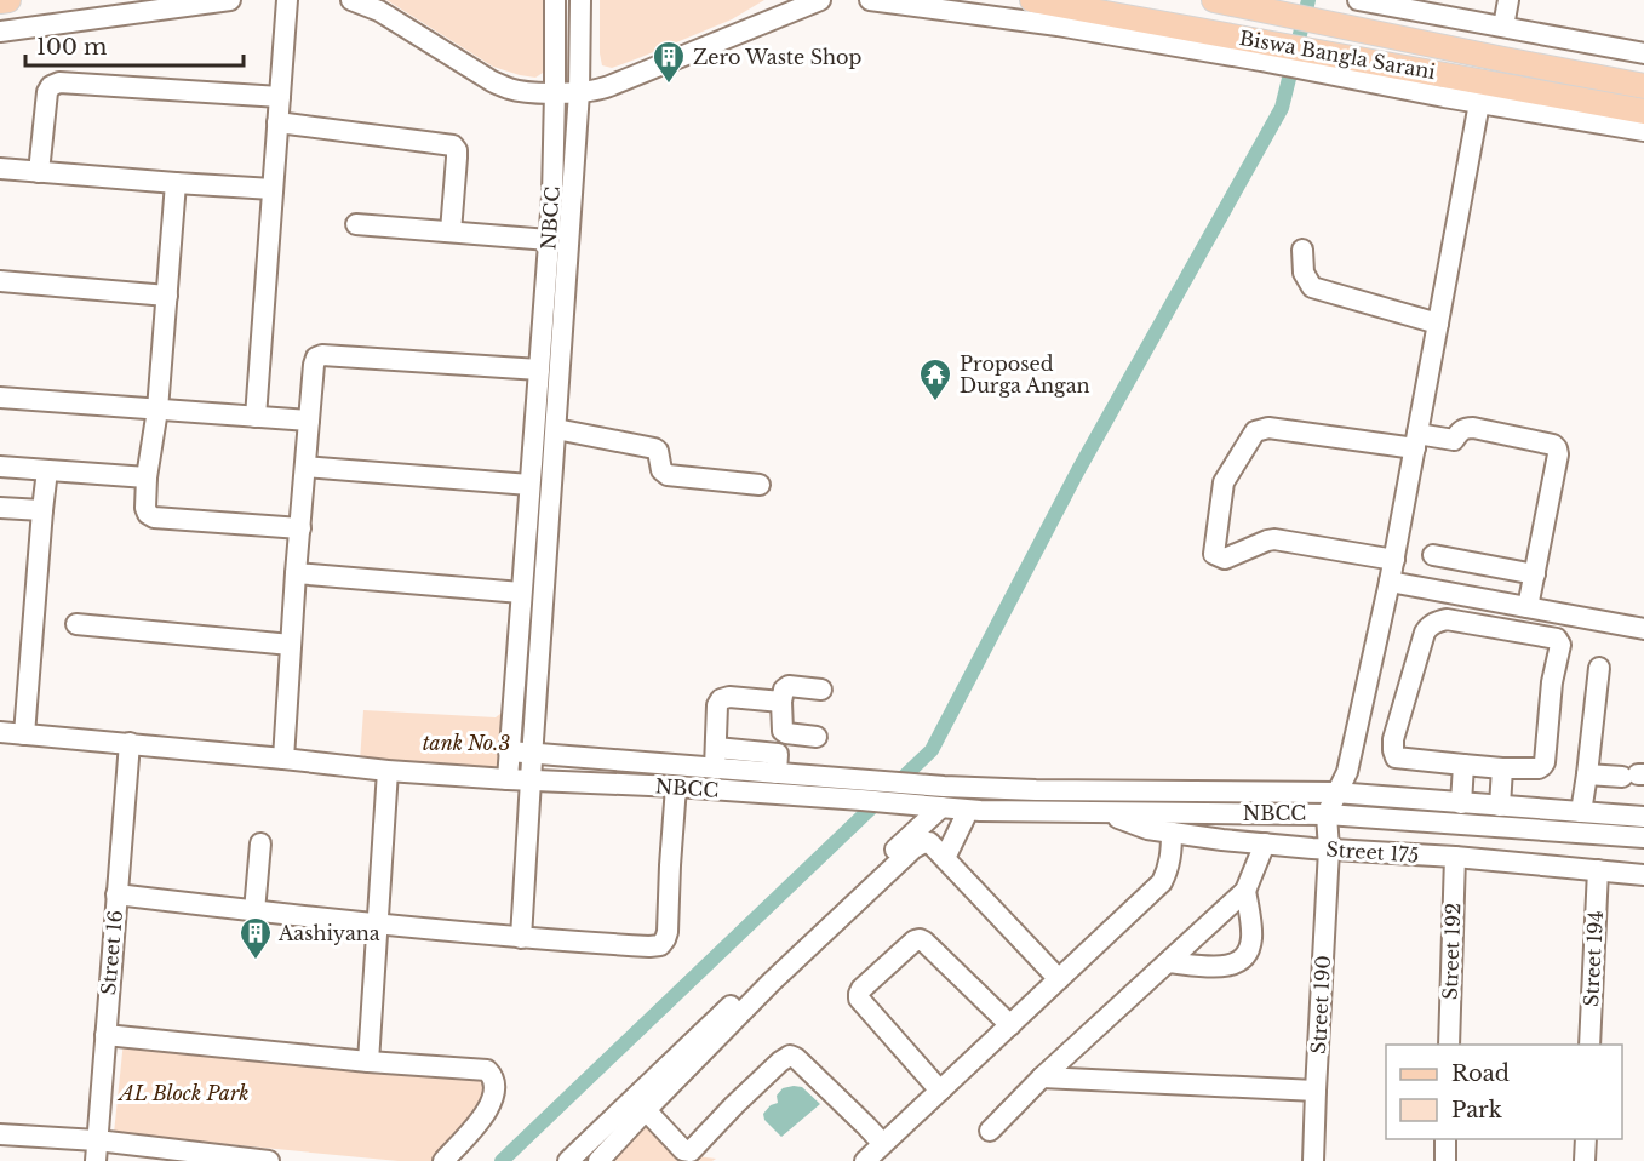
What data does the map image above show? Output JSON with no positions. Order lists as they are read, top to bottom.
{
  "streets": {
    "main road": ["Biswa Bangla Sarani"],
    "street": [
      "NBCC",
      "Street 175",
      "Street 192",
      "Street 16",
      "Street 194",
      "Street 190"
    ]
  },
  "crossings": [
    ["NBCC", "Street 175"],
    ["NBCC", "Street 190"],
    ["Street 175", "Street 192"],
    ["Street 175", "Street 194"],
    ["Street 175", "Street 190"]
  ],
  "parks": ["tank No.3", "AL Block Park"],
  "places": {
    "building": ["Zero Waste Shop", "Aashiyana"],
    "temple": ["Proposed Durga Angan"]
  },
  "legend": ["Road", "Park"],
  "scale_bar": "100 m"
}
